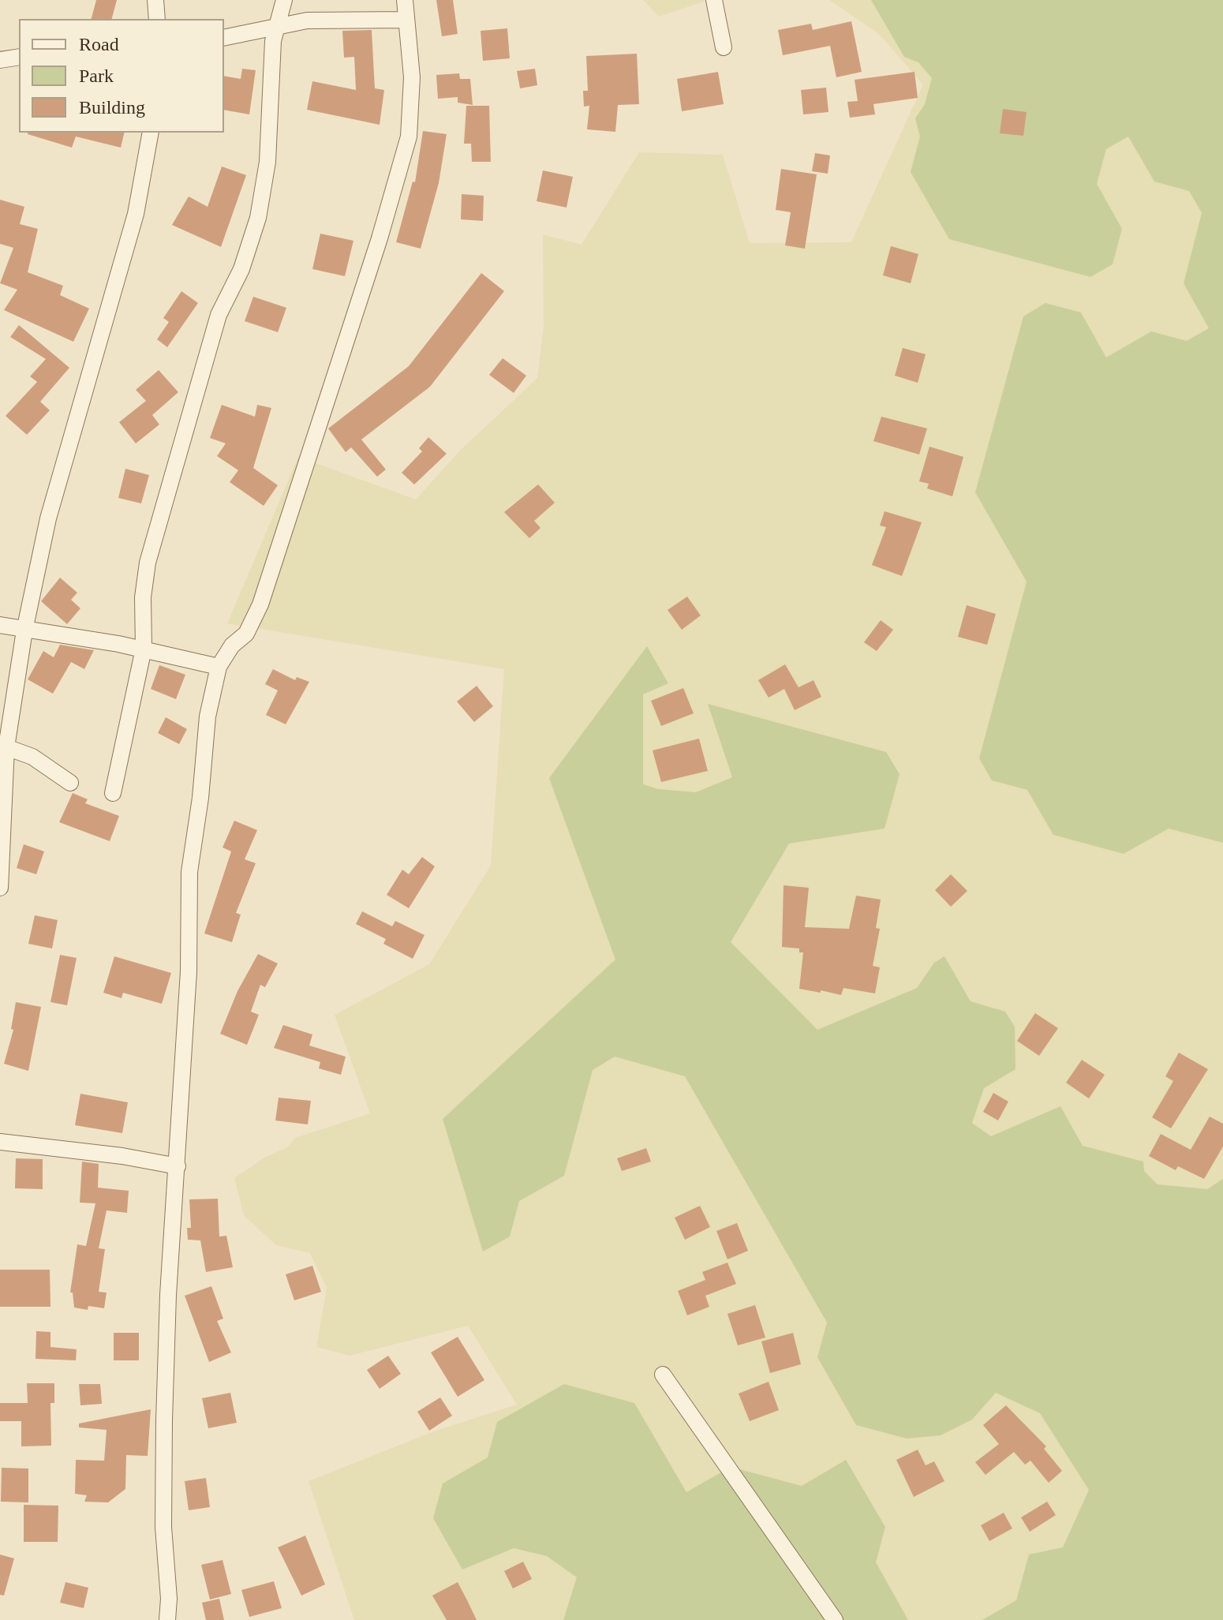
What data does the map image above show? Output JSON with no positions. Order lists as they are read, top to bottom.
{
  "legend": ["Road", "Park", "Building"]
}
